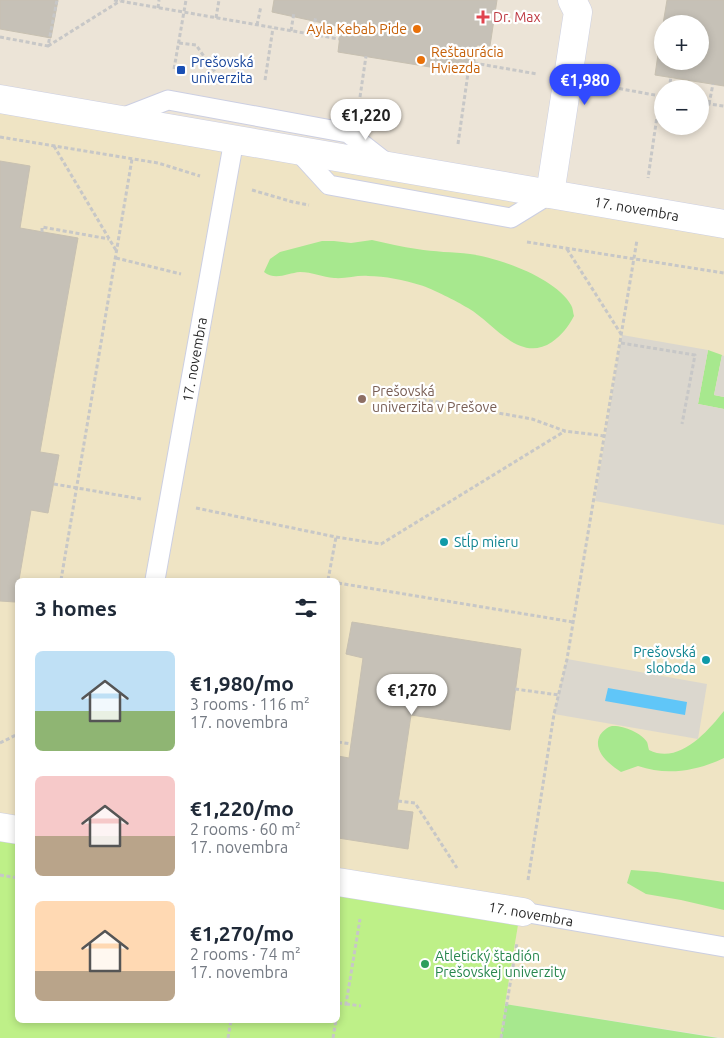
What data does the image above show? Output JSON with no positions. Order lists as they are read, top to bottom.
{
  "streets": {
    "street": ["17. novembra"]
  },
  "places": {
    "health": ["Dr. Max"],
    "other": [
      "Ayla Kebab Pide",
      "Reštaurácia Hviezda",
      "Prešovská univerzita v Prešove",
      "Stĺp mieru",
      "Prešovská sloboda",
      "Atletický štadión Prešovskej univerzity"
    ],
    "transit": ["Prešovská univerzita"]
  },
  "page": {
    "map_buttons": ["+", "−"],
    "price": ["€1,980", "€1,220", "€1,270"],
    "heading": "3 homes",
    "list": [
      {
        "name": "€1,980/mo",
        "note": "3 rooms · 116 m² · 17. novembra"
      },
      {
        "name": "€1,220/mo",
        "note": "2 rooms · 60 m² · 17. novembra"
      },
      {
        "name": "€1,270/mo",
        "note": "2 rooms · 74 m² · 17. novembra"
      }
    ]
  }
}
